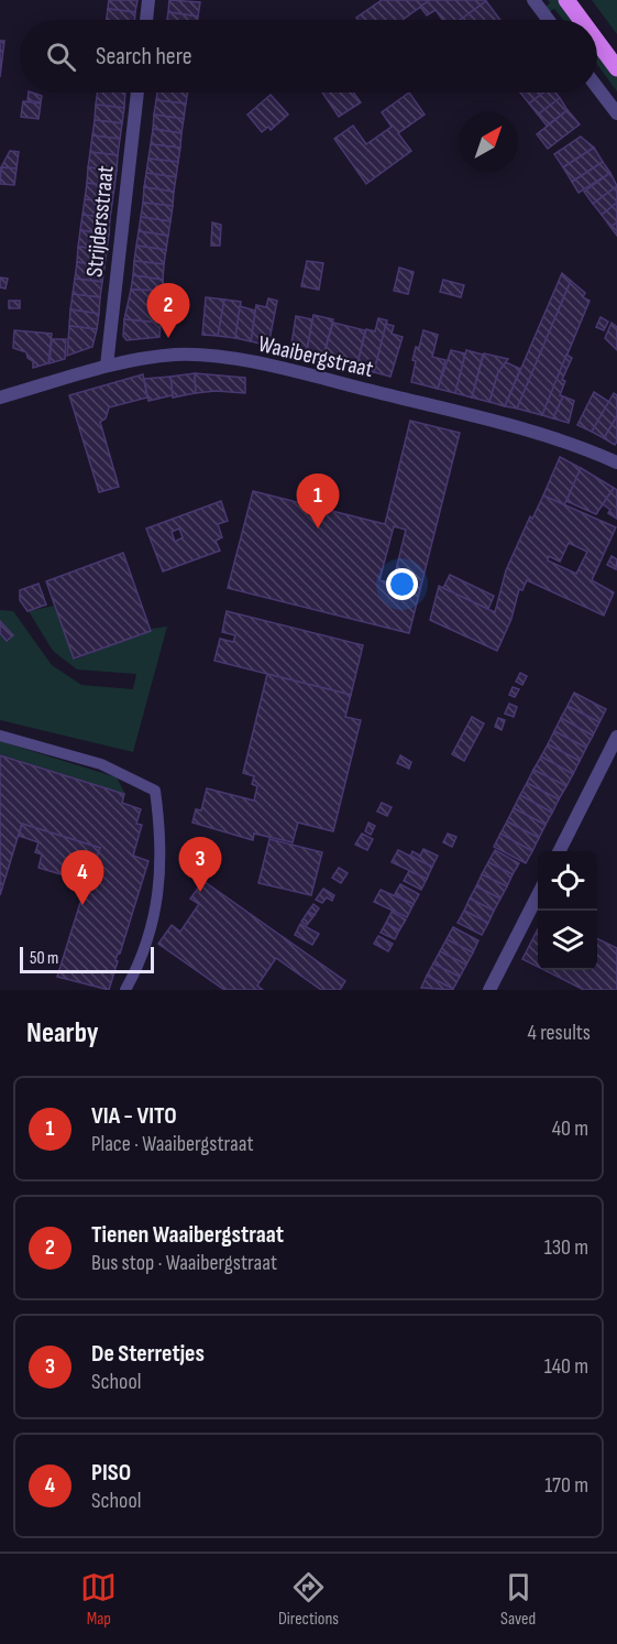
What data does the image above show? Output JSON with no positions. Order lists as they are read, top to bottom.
{
  "streets": {
    "street": ["Strijdersstraat", "Waaibergstraat"]
  },
  "crossings": [
    ["Strijdersstraat", "Waaibergstraat"]
  ],
  "scale_bar": "50 m",
  "north": "top right",
  "page": {
    "search": "Search here",
    "pins": [
      "2",
      "1",
      "3",
      "4"
    ],
    "scale": "50 m",
    "heading": ["Nearby", "4 results"],
    "list": [
      {
        "mark": "1",
        "name": "VIA - VITO",
        "note": "Place · Waaibergstraat",
        "value": "40 m"
      },
      {
        "mark": "2",
        "name": "Tienen Waaibergstraat",
        "note": "Bus stop · Waaibergstraat",
        "value": "130 m"
      },
      {
        "mark": "3",
        "name": "De Sterretjes",
        "note": "School",
        "value": "140 m"
      },
      {
        "mark": "4",
        "name": "PISO",
        "note": "School",
        "value": "170 m"
      }
    ],
    "nav": ["Map", "Directions", "Saved"]
  }
}
